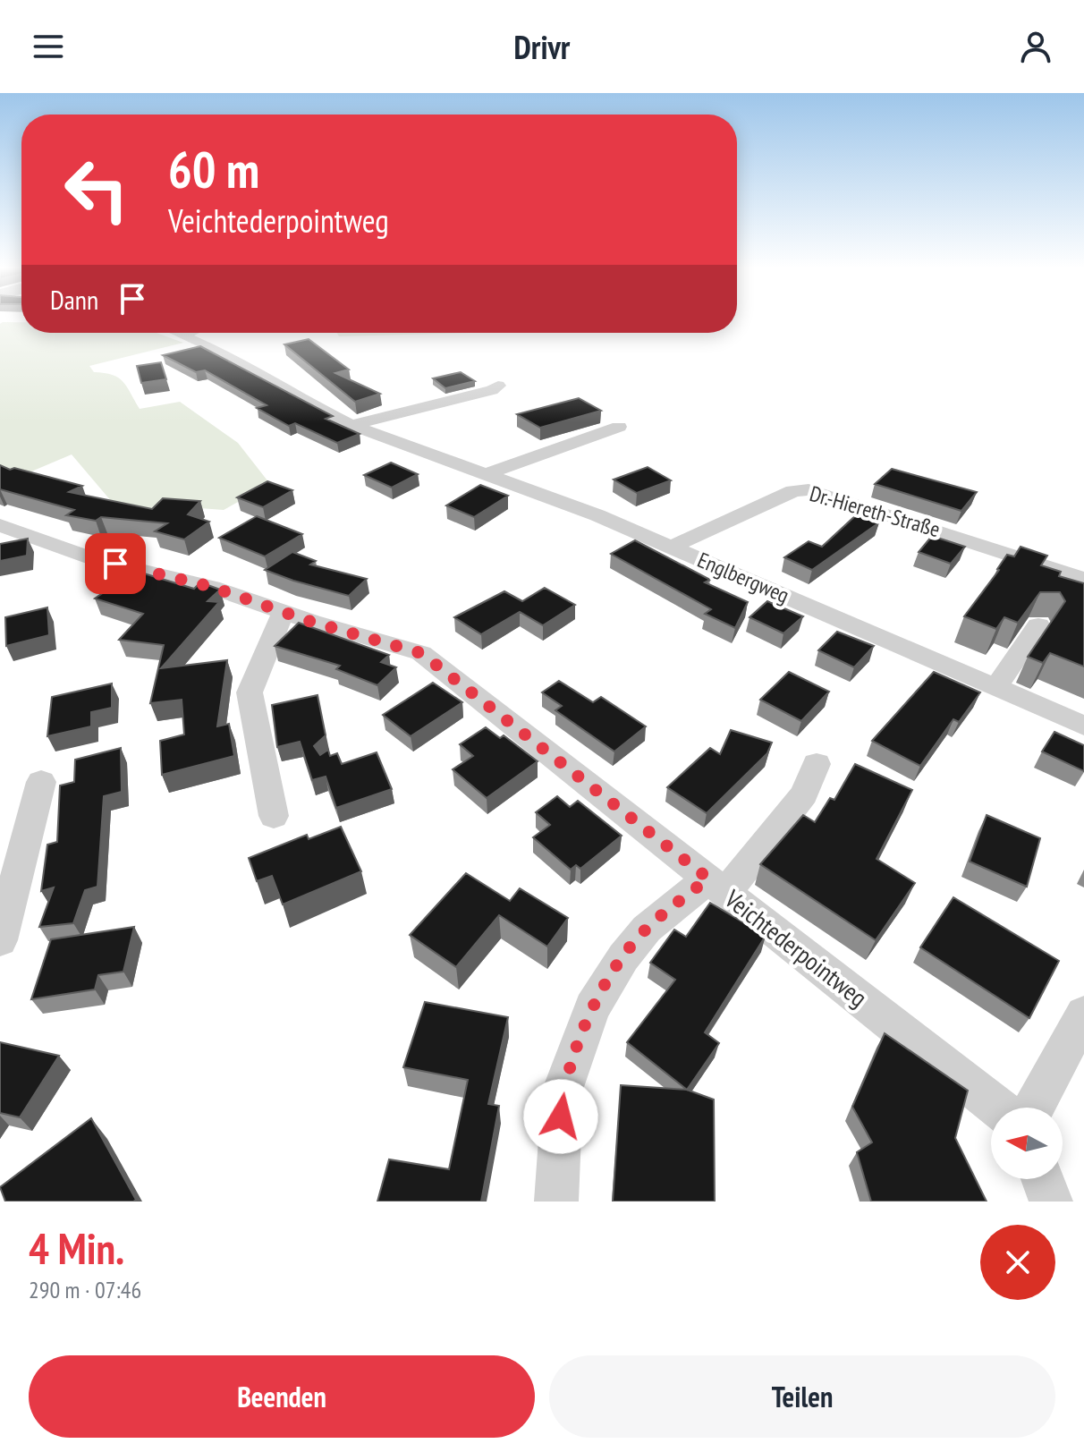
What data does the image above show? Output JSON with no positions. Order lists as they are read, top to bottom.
{
  "streets": {
    "street": ["Dr.-Hiereth-Straße", "Englbergweg", "Veichtederpointweg"]
  },
  "crossings": [
    ["Dr.-Hiereth-Straße", "Englbergweg"]
  ],
  "north": "left",
  "page": {
    "header": "Drivr",
    "turn": ["60 m", "Veichtederpointweg"],
    "then": "Dann",
    "heading": ["4 Min.", "290 m · 07:46"],
    "buttons": ["Beenden", "Teilen"]
  }
}
